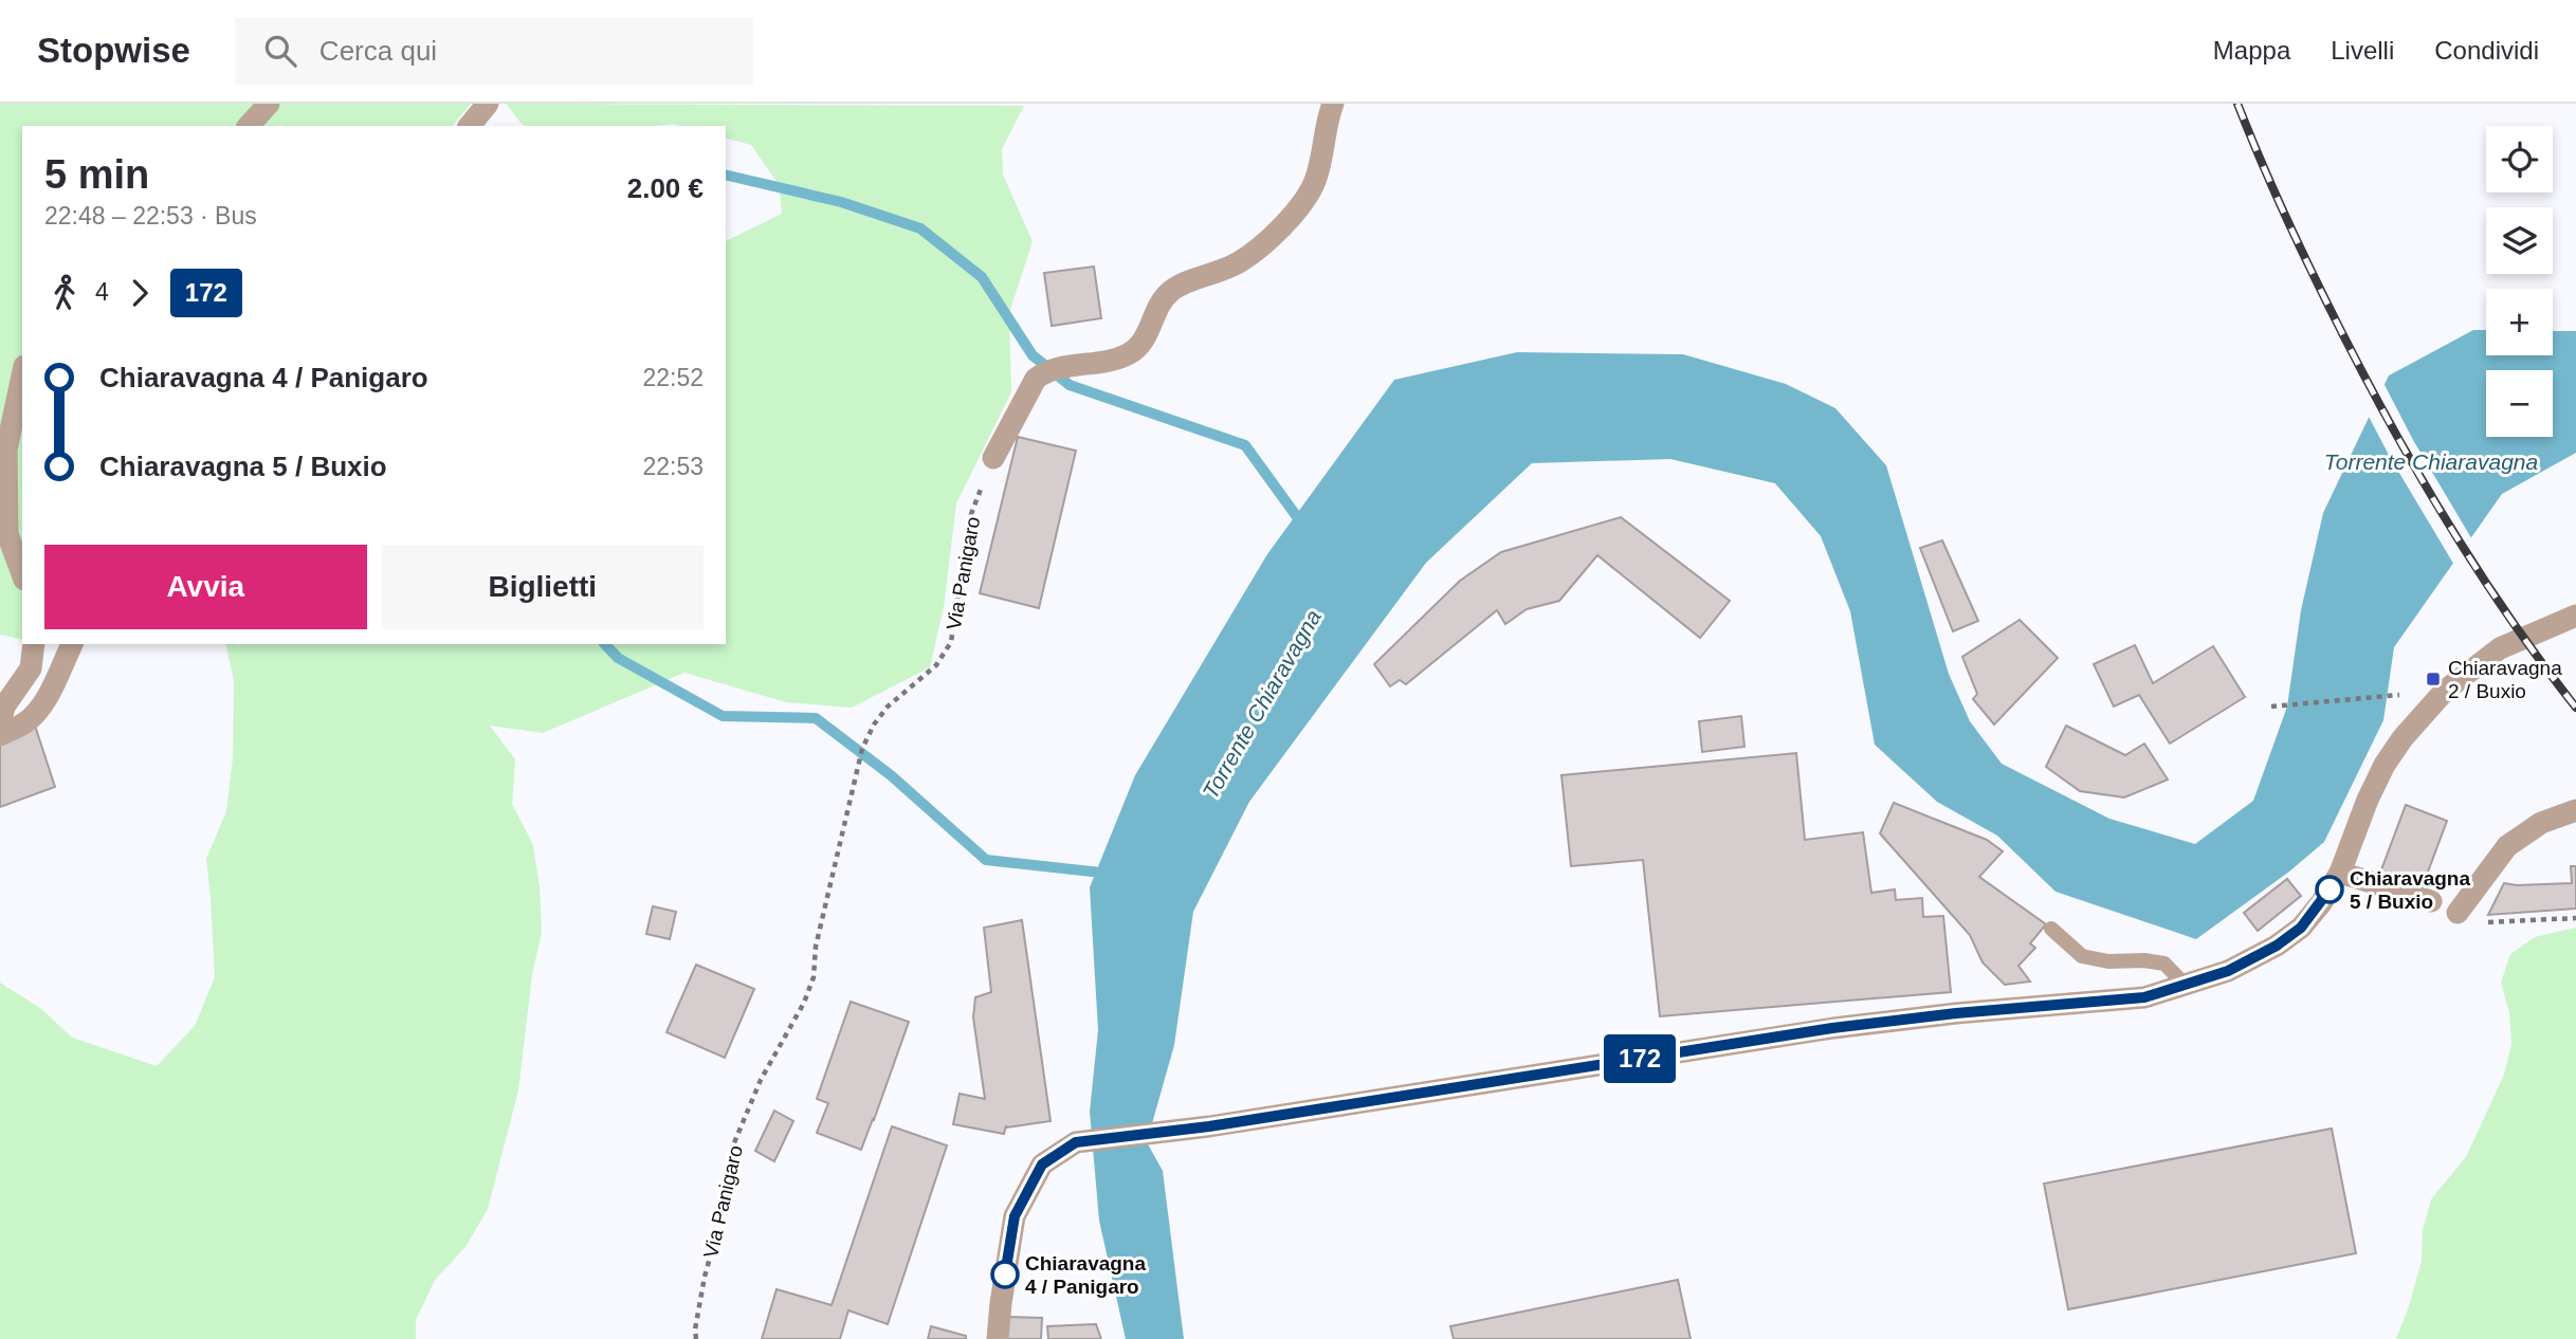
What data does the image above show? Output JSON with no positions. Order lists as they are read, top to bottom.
{
  "streets": {
    "path": ["Via Panigaro"]
  },
  "water": ["Torrente Chiaravagna"],
  "places": {
    "transit": ["Chiaravagna 2 / Buxio"],
    "other": ["Chiaravagna 5 / Buxio", "Chiaravagna 4 / Panigaro"]
  },
  "lines": ["bus line 172"],
  "page": {
    "header": "Stopwise",
    "search": "Cerca qui",
    "nav": ["Mappa", "Livelli", "Condividi"],
    "on_map": "172",
    "map_buttons": ["+", "−"],
    "heading": ["5 min", "22:48 – 22:53 · Bus", "2.00 €"],
    "legs": ["4", "172"],
    "list": [
      {
        "name": "Chiaravagna 4 / Panigaro",
        "value": "22:52"
      },
      {
        "name": "Chiaravagna 5 / Buxio",
        "value": "22:53"
      }
    ],
    "buttons": ["Avvia", "Biglietti"]
  }
}
